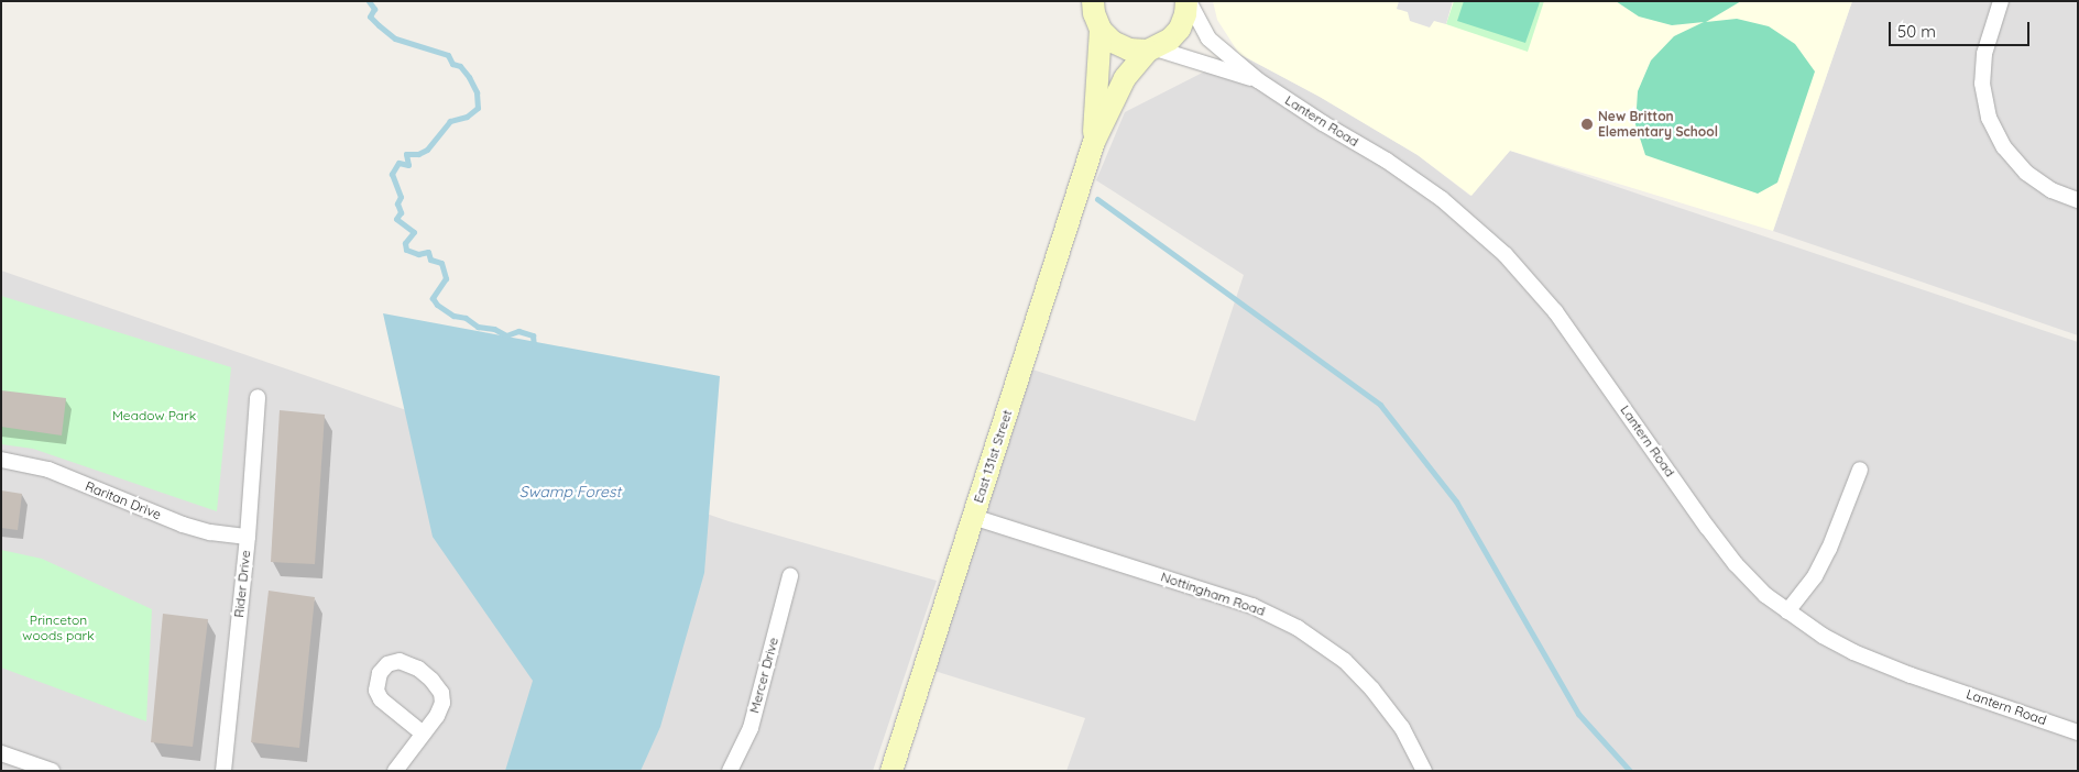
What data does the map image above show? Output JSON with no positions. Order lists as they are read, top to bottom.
{
  "streets": {
    "street": [
      "Lantern Road",
      "East 131st Street",
      "Raritan Drive",
      "Rider Drive",
      "Nottingham Road",
      "Mercer Drive"
    ]
  },
  "crossings": [
    ["Lantern Road", "East 131st Street"],
    ["East 131st Street", "Nottingham Road"],
    ["Raritan Drive", "Rider Drive"]
  ],
  "water": ["Swamp Forest"],
  "parks": ["Meadow Park", "Princeton woods park"],
  "places": ["New Britton Elementary School"],
  "scale_bar": "50 m"
}
